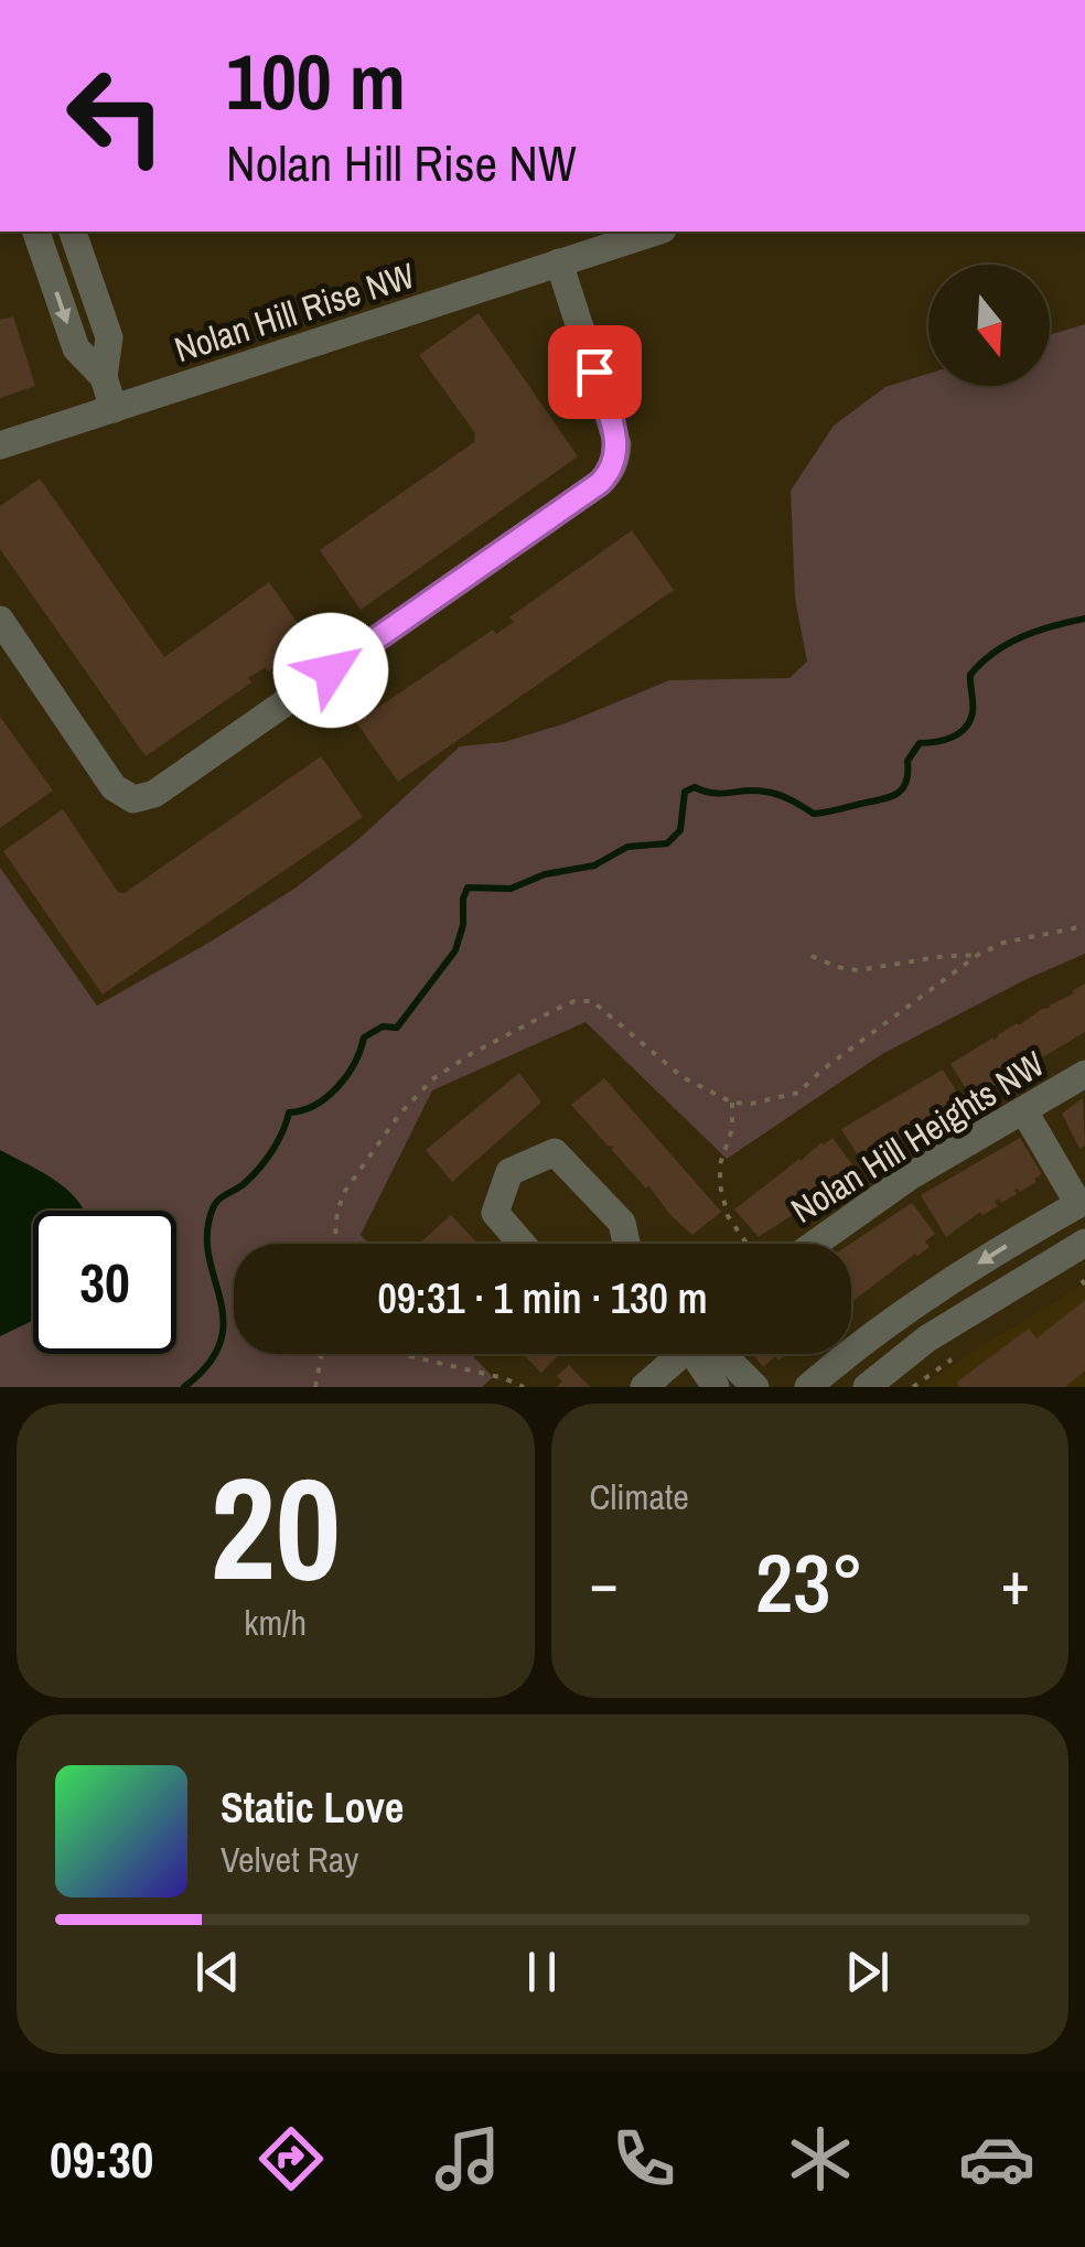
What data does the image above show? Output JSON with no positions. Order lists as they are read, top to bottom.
{
  "streets": {
    "street": ["Nolan Hill Rise NW", "Nolan Hill Heights NW"]
  },
  "north": "bottom",
  "page": {
    "turn": ["100 m", "Nolan Hill Rise NW"],
    "limit": "30",
    "trip": "09:31 · 1 min · 130 m",
    "tile": [
      ["20", "km/h"],
      "Climate"
    ],
    "heat": ["−", "23°", "+"],
    "song": ["Static Love", "Velvet Ray"],
    "tabs": "09:30"
  }
}
